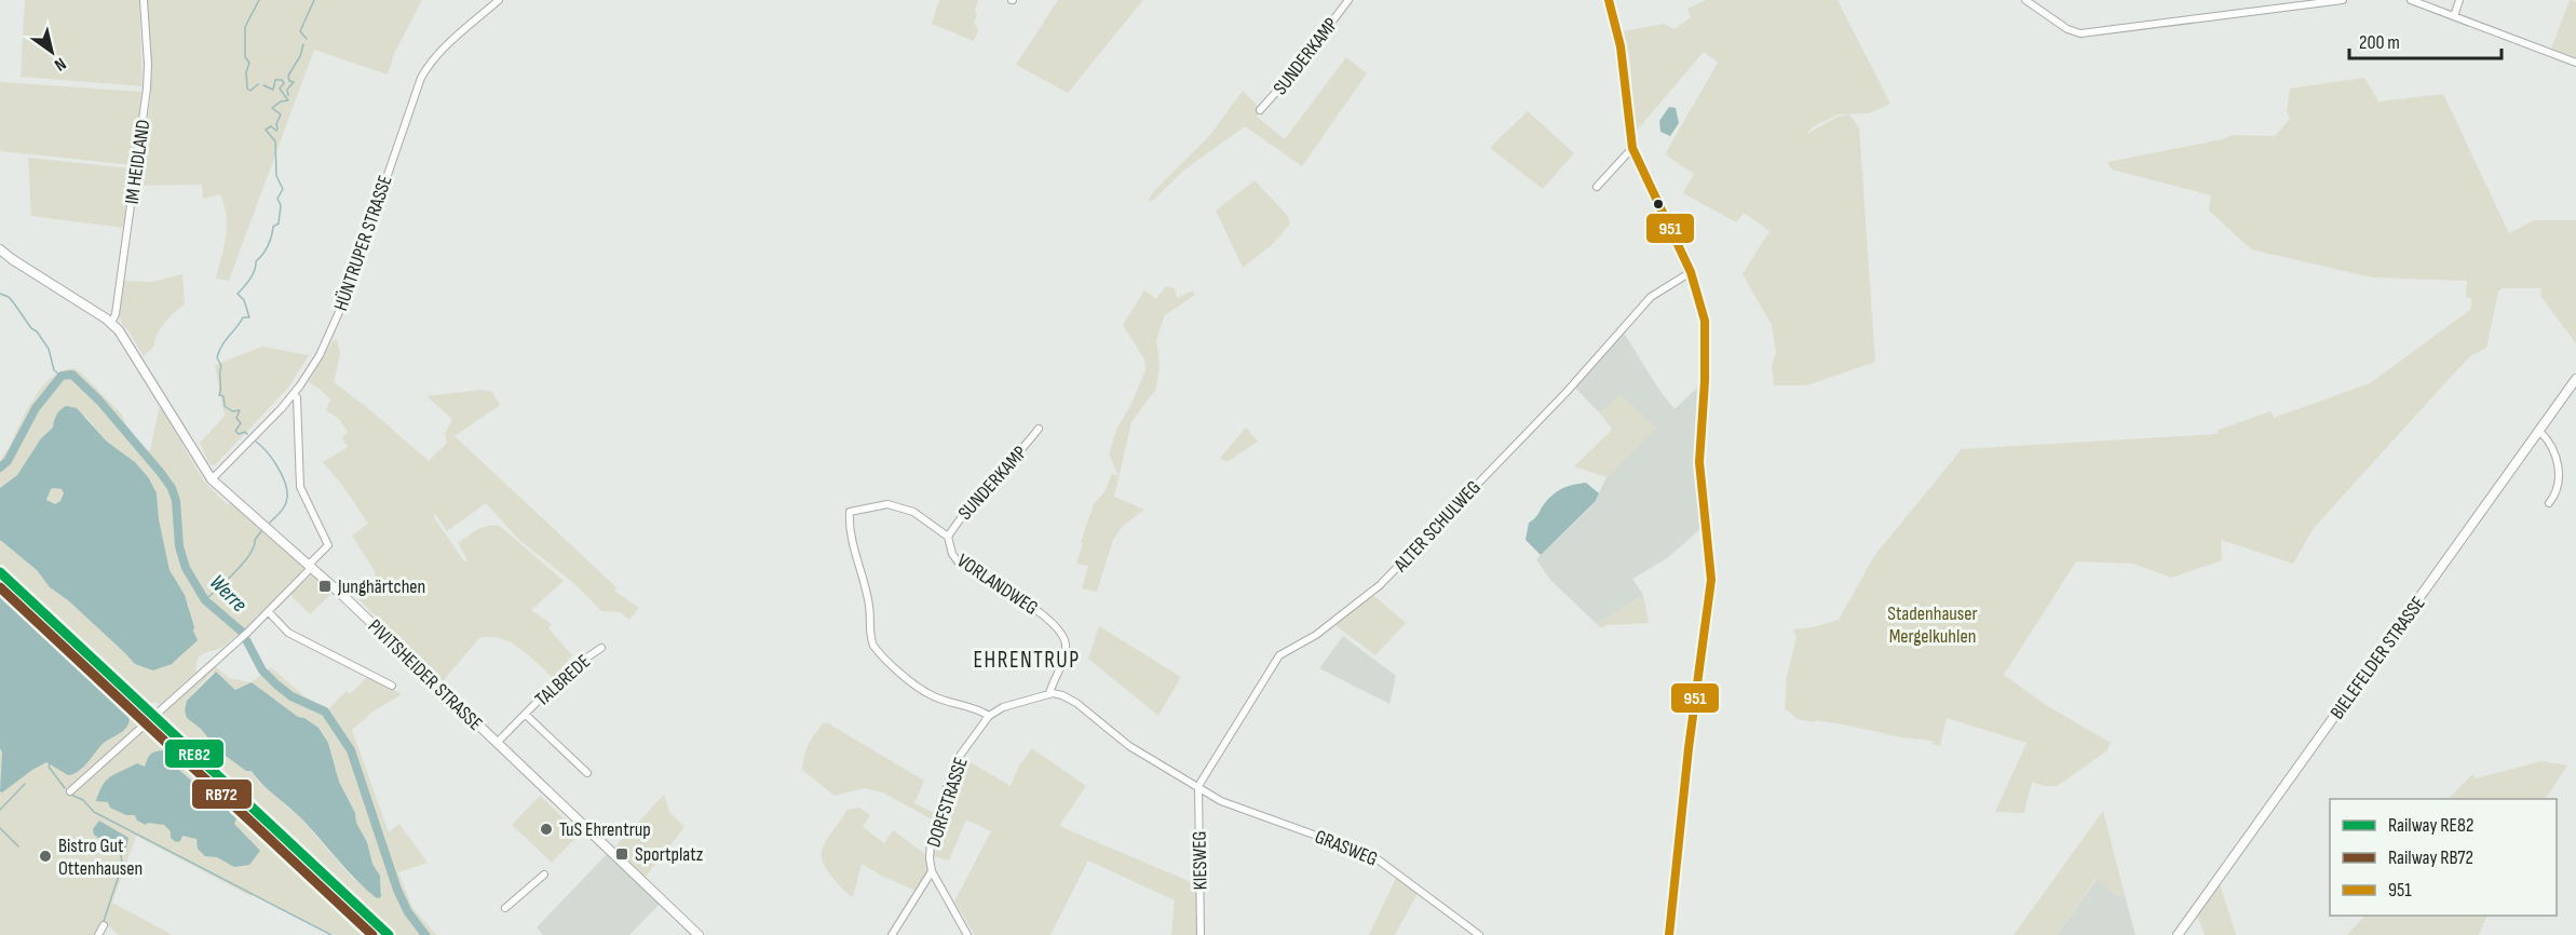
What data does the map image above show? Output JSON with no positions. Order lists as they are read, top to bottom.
{
  "streets": {
    "main road": ["BIELEFELDER STRASSE", "PIVITSHEIDER STRASSE"],
    "street": [
      "SUNDERKAMP",
      "IM HEIDLAND",
      "HÜNTRUPER STRASSE",
      "ALTER SCHULWEG",
      "VORLANDWEG",
      "TALBREDE",
      "DORFSTRASSE",
      "GRASWEG",
      "KIESWEG"
    ]
  },
  "crossings": [
    ["SUNDERKAMP", "VORLANDWEG"],
    ["IM HEIDLAND", "PIVITSHEIDER STRASSE"],
    ["HÜNTRUPER STRASSE", "PIVITSHEIDER STRASSE"],
    ["ALTER SCHULWEG", "GRASWEG"],
    ["ALTER SCHULWEG", "KIESWEG"],
    ["VORLANDWEG", "DORFSTRASSE"],
    ["PIVITSHEIDER STRASSE", "TALBREDE"],
    ["GRASWEG", "KIESWEG"]
  ],
  "districts": ["EHRENTRUP"],
  "water": ["Werre"],
  "parks": ["Stadenhauser Mergelkuhlen"],
  "places": {
    "transit": ["Junghärtchen", "Sportplatz"],
    "other": ["TuS Ehrentrup", "Bistro Gut Ottenhausen"]
  },
  "lines": ["transit line 951", "rail line RE82", "rail line RB72"],
  "legend": ["Railway RE82", "Railway RB72", "951"],
  "scale_bar": "200 m",
  "north": "bottom right"
}
